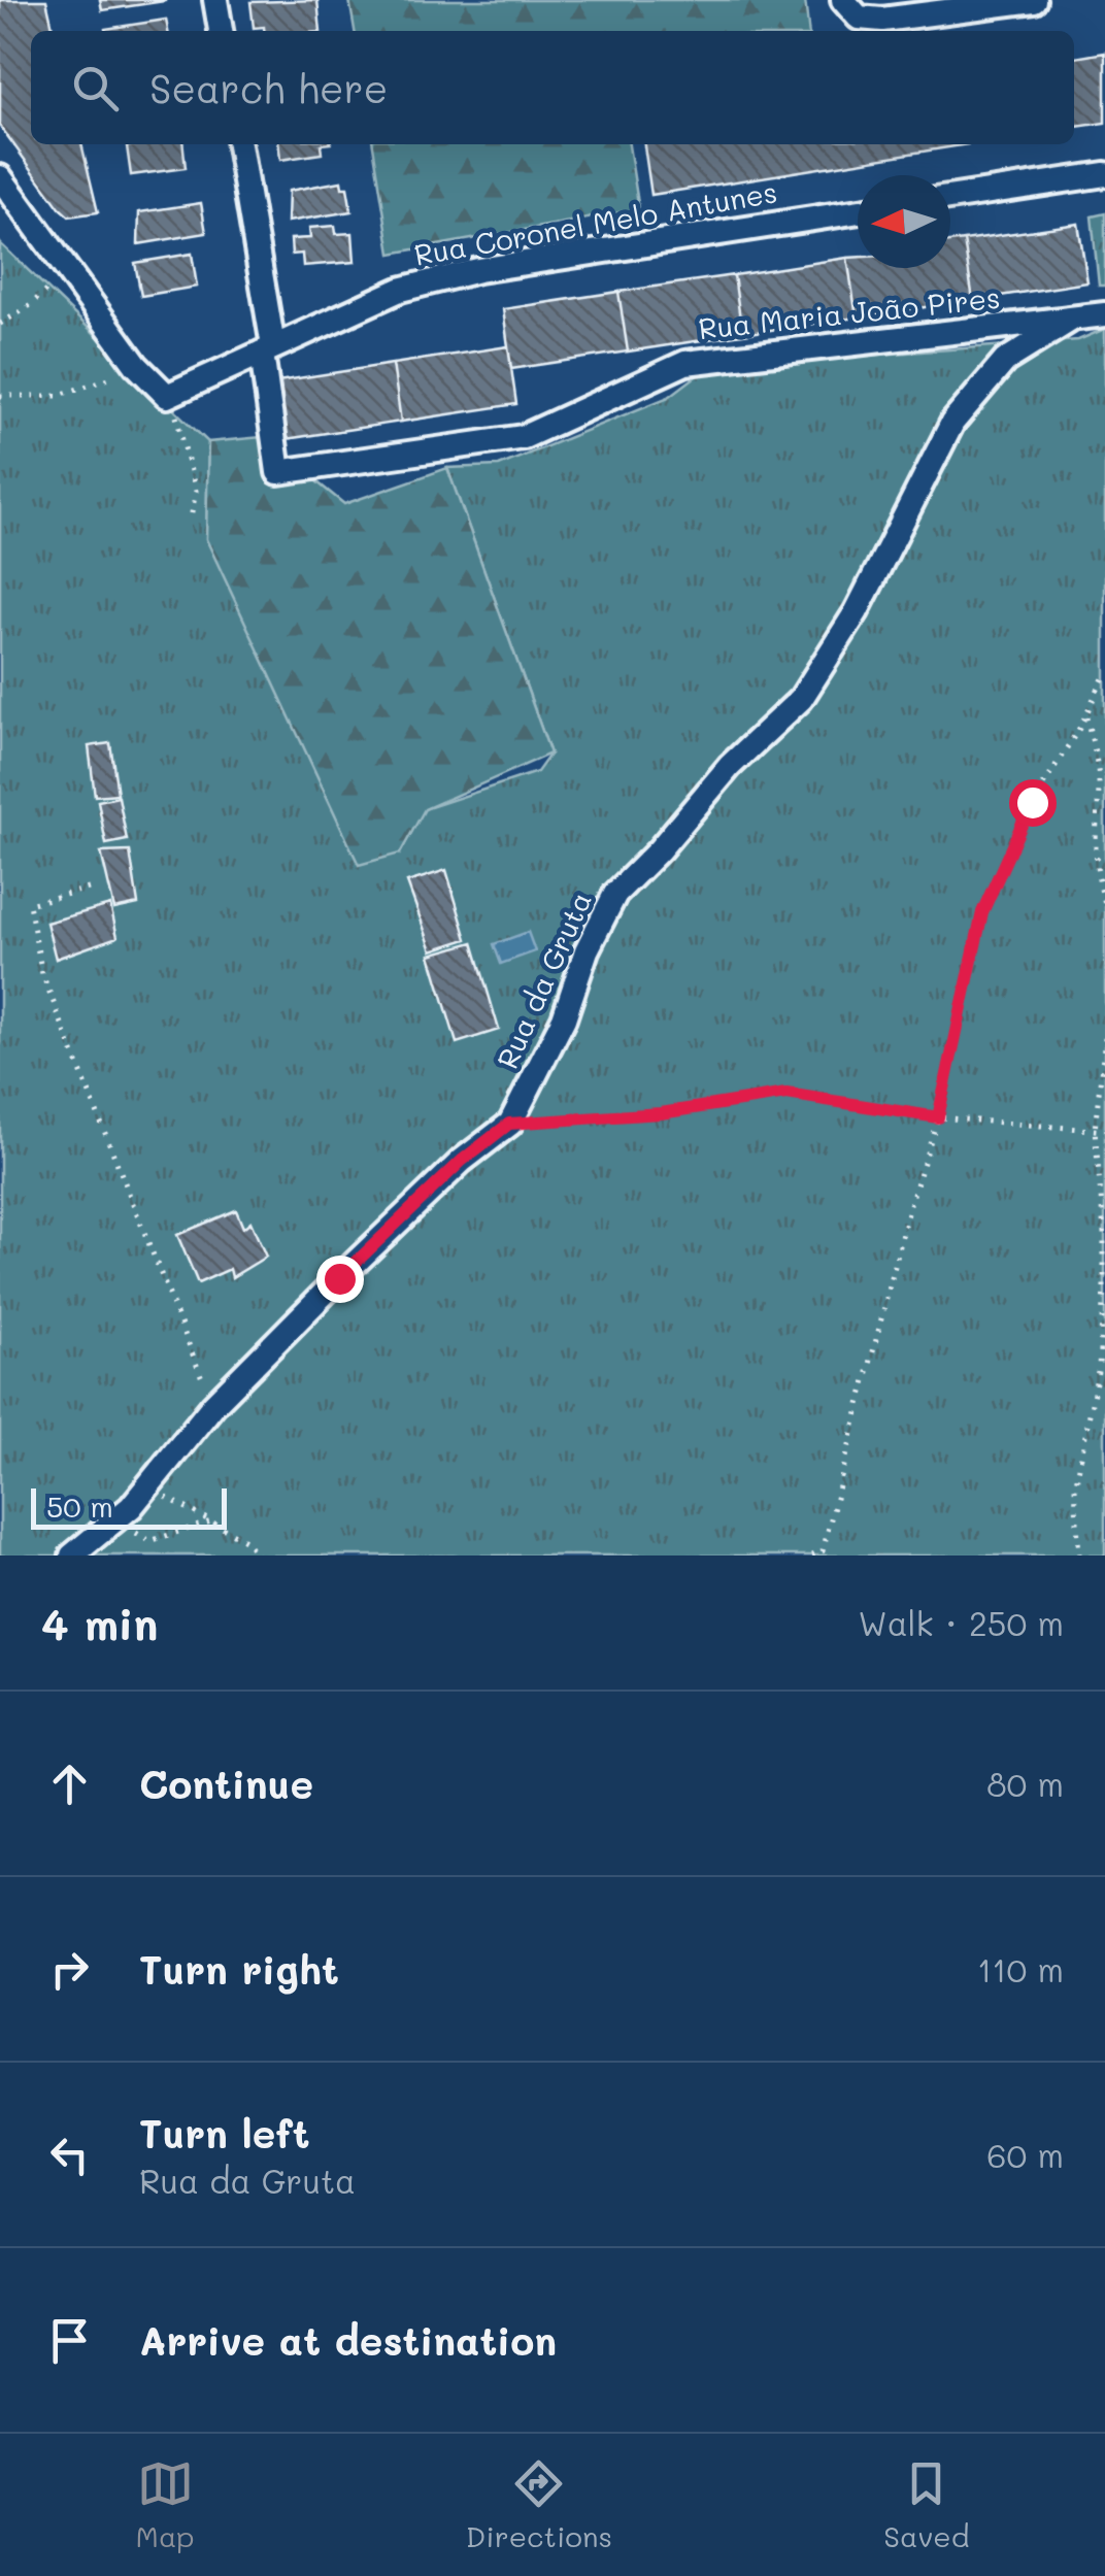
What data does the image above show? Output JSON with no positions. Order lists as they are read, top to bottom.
{
  "streets": {
    "street": ["Rua Coronel Melo Antunes", "Rua Maria João Pires", "Rua da Gruta"]
  },
  "crossings": [
    ["Rua Coronel Melo Antunes", "Rua Maria João Pires"],
    ["Rua Maria João Pires", "Rua da Gruta"]
  ],
  "scale_bar": "50 m",
  "north": "left",
  "page": {
    "search": "Search here",
    "scale": "50 m",
    "heading": ["4 min", "Walk · 250 m"],
    "list": [
      ["Continue", "80 m"],
      ["Turn right", "110 m"],
      ["Turn left", "Rua da Gruta", "60 m"],
      "Arrive at destination"
    ],
    "nav": ["Map", "Directions", "Saved"]
  }
}
